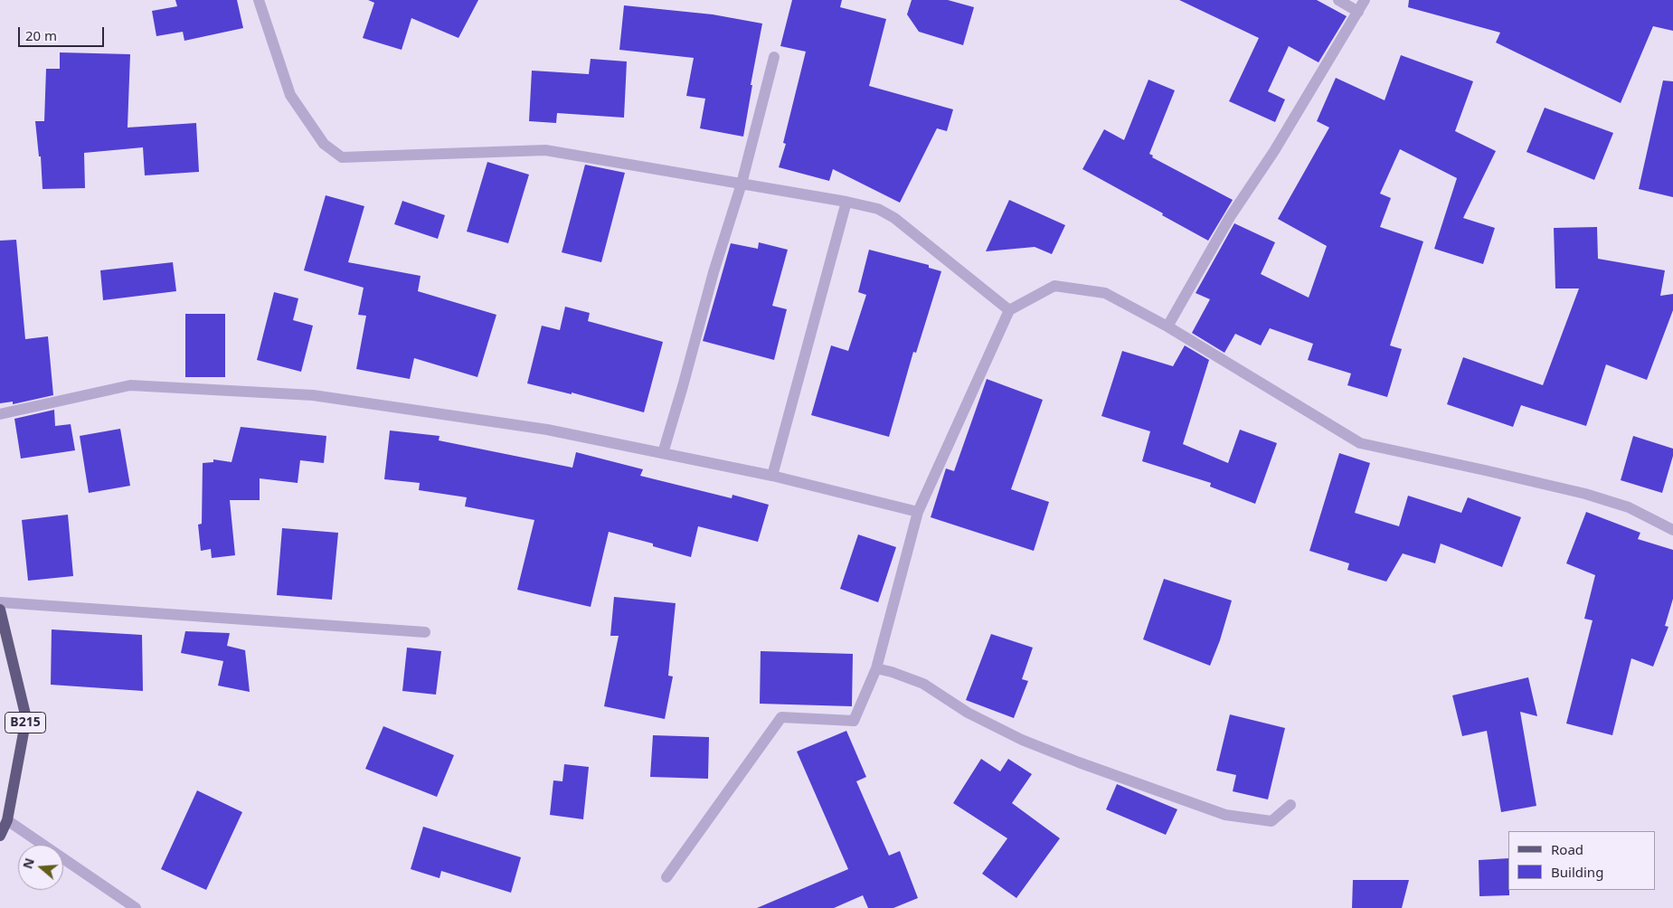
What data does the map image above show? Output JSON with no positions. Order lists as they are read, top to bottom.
{
  "streets": {
    "main road": ["B215"]
  },
  "legend": ["Road", "Building"],
  "scale_bar": "20 m",
  "north": "left"
}
